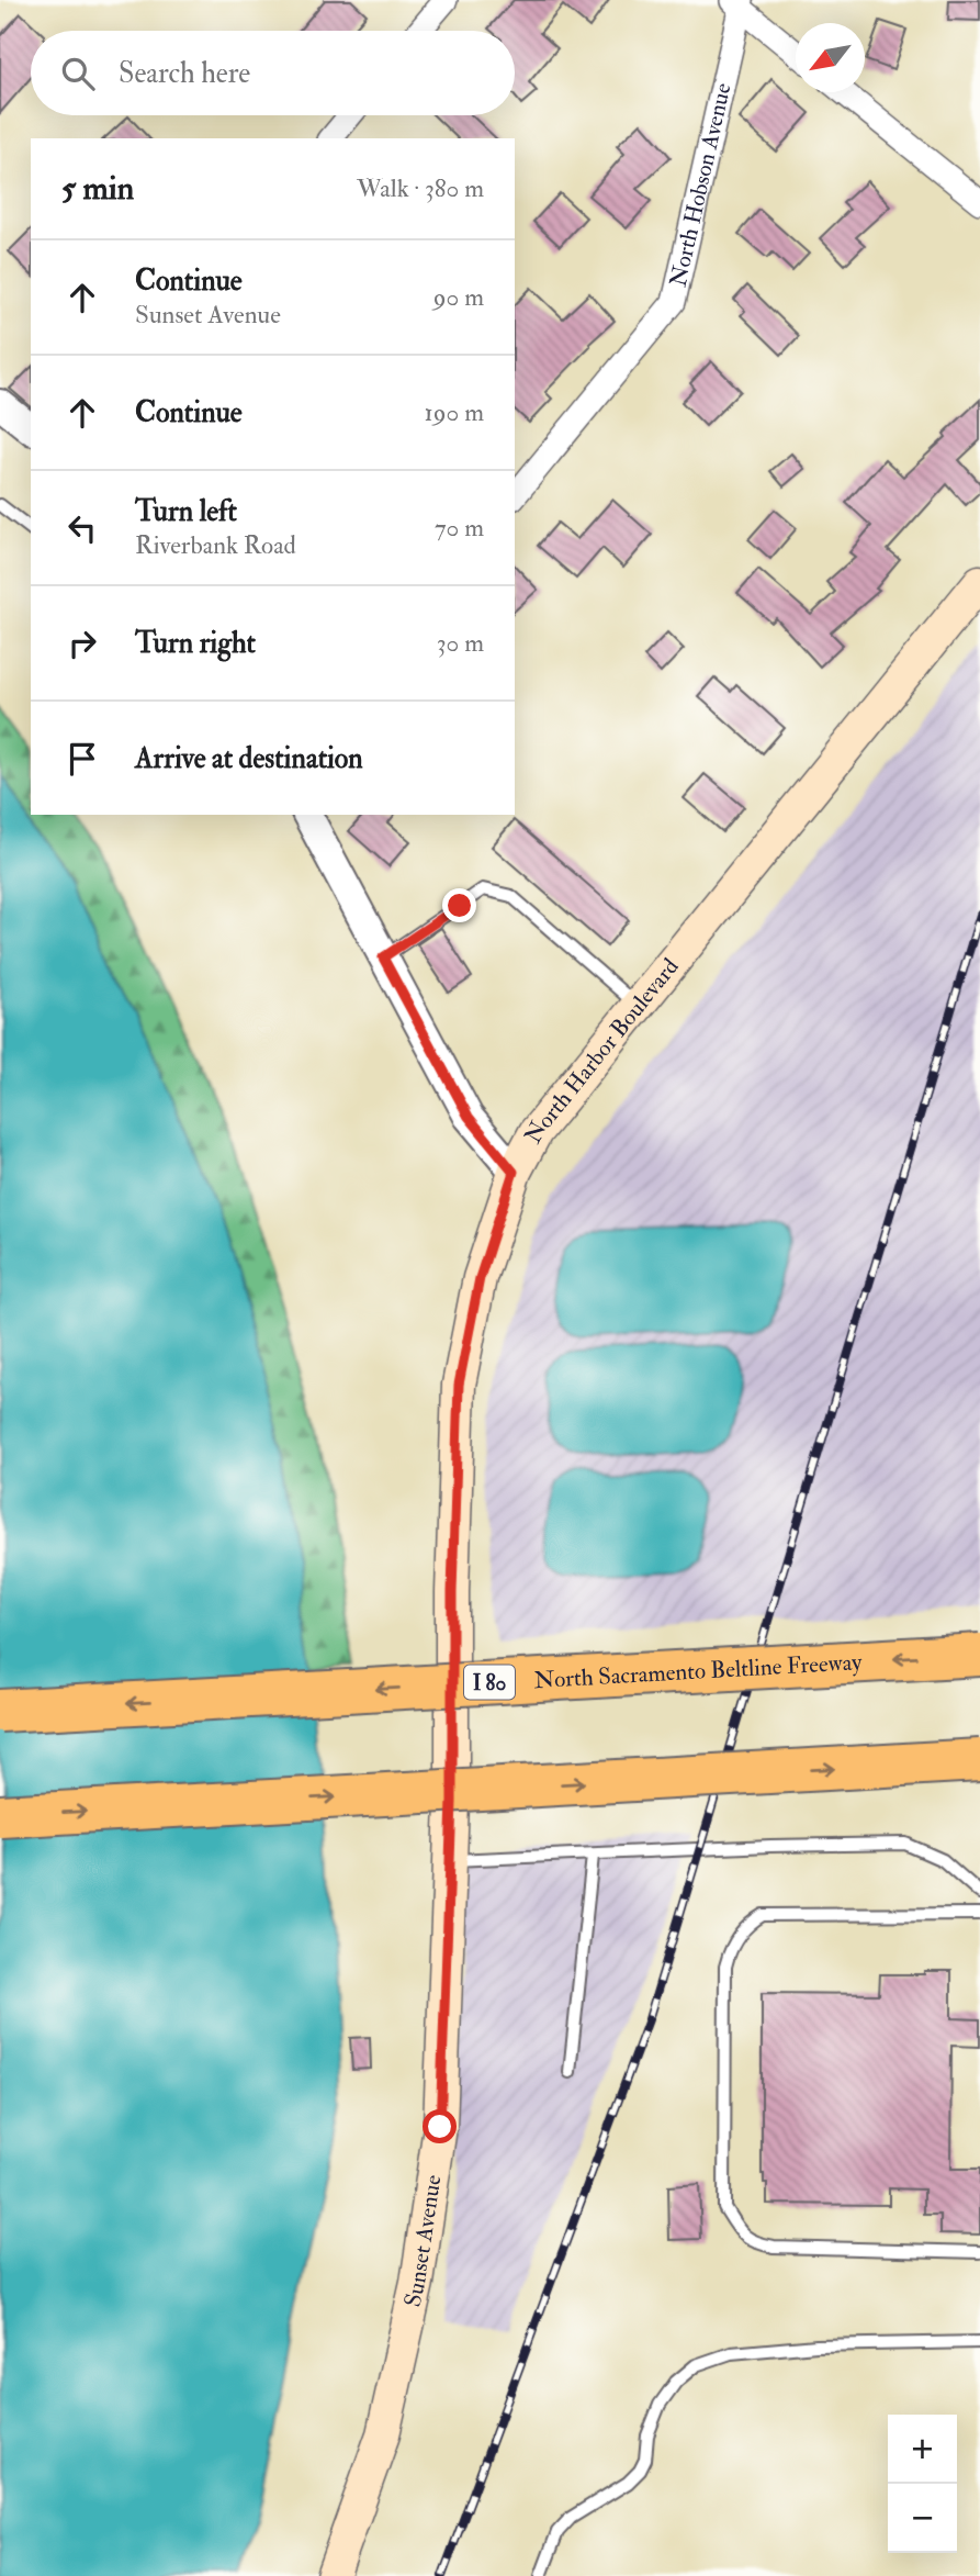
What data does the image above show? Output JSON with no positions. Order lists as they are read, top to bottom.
{
  "streets": {
    "highway": ["North Sacramento Beltline Freeway", "I 80"],
    "main road": ["North Harbor Boulevard", "Sunset Avenue"],
    "street": ["North Hobson Avenue"]
  },
  "crossings": [
    ["North Harbor Boulevard", "Sunset Avenue"]
  ],
  "north": "bottom left",
  "page": {
    "search": "Search here",
    "heading": ["5 min", "Walk · 380 m"],
    "list": [
      ["Continue", "Sunset Avenue", "90 m"],
      ["Continue", "190 m"],
      ["Turn left", "Riverbank Road", "70 m"],
      ["Turn right", "30 m"],
      "Arrive at destination"
    ],
    "map_buttons": ["+", "−"]
  }
}
